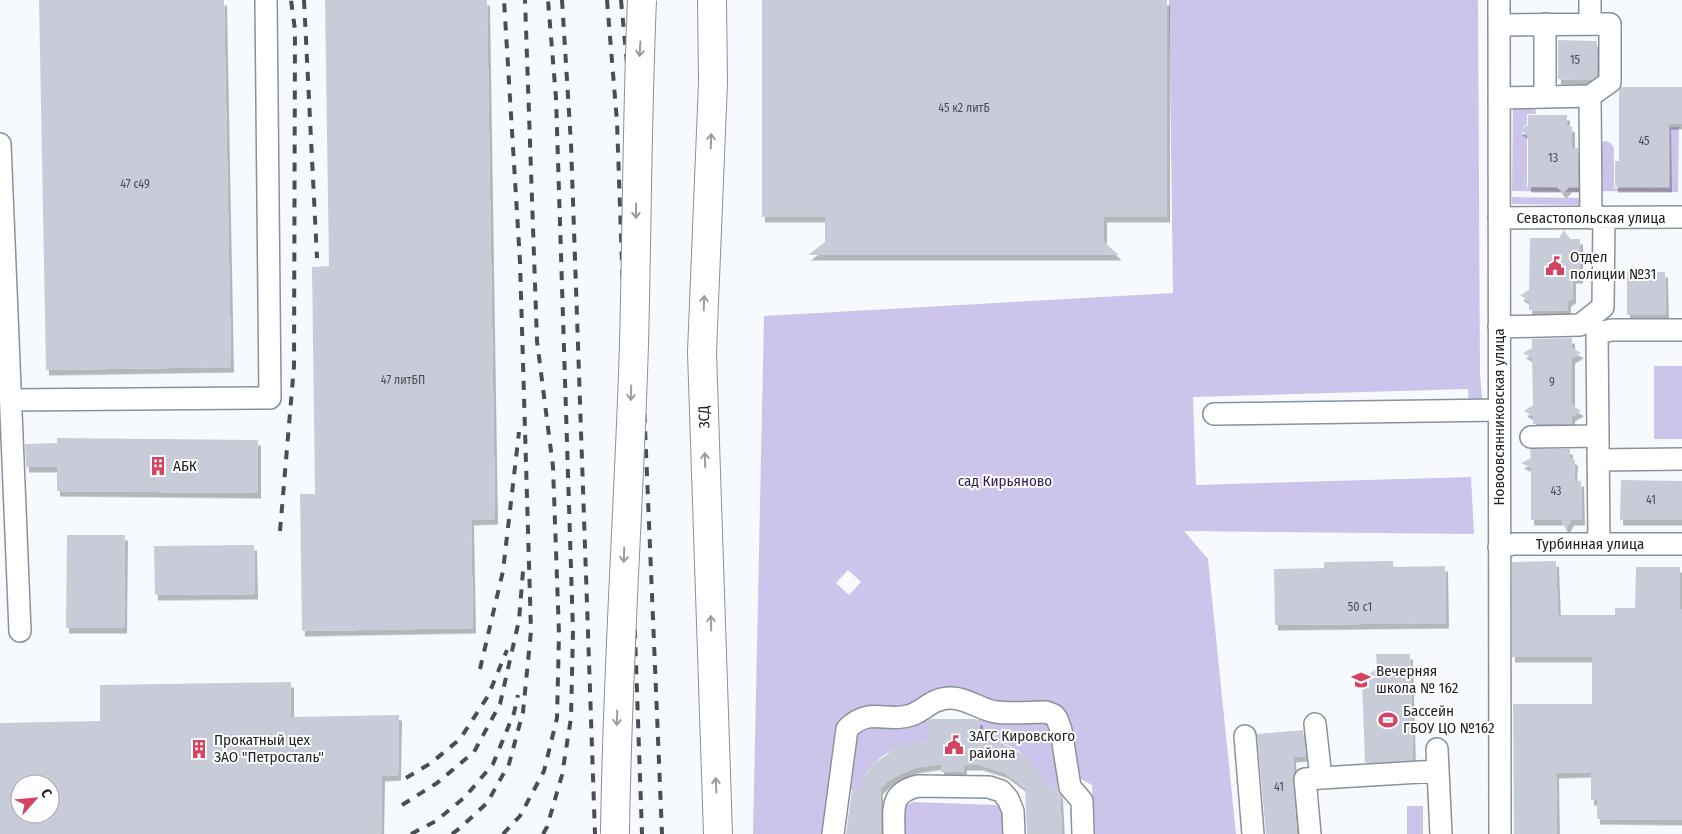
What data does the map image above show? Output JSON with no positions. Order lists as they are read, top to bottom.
{
  "streets": {
    "highway": ["ЗСД"],
    "street": ["Севастопольская улица", "Новоовсянниковская улица", "Турбинная улица"]
  },
  "crossings": [
    ["Севастопольская улица", "Новоовсянниковская улица"],
    ["Новоовсянниковская улица", "Турбинная улица"]
  ],
  "parks": ["сад Кирьяново"],
  "places": {
    "public building": ["Отдел полиции №31", "ЗАГС Кировского района"],
    "building": ["АБК", "Прокатный цех ЗАО \"Петросталь\""],
    "school or university": ["Вечерняя школа № 162"],
    "sports": ["Бассейн ГБОУ ЦО №162"]
  },
  "house_numbers": [
    "15",
    "45 к2 литБ",
    "45",
    "13",
    "47 с49",
    "47 литБП",
    "9",
    "43",
    "41",
    "50 с1",
    "41"
  ],
  "north": "top right"
}
